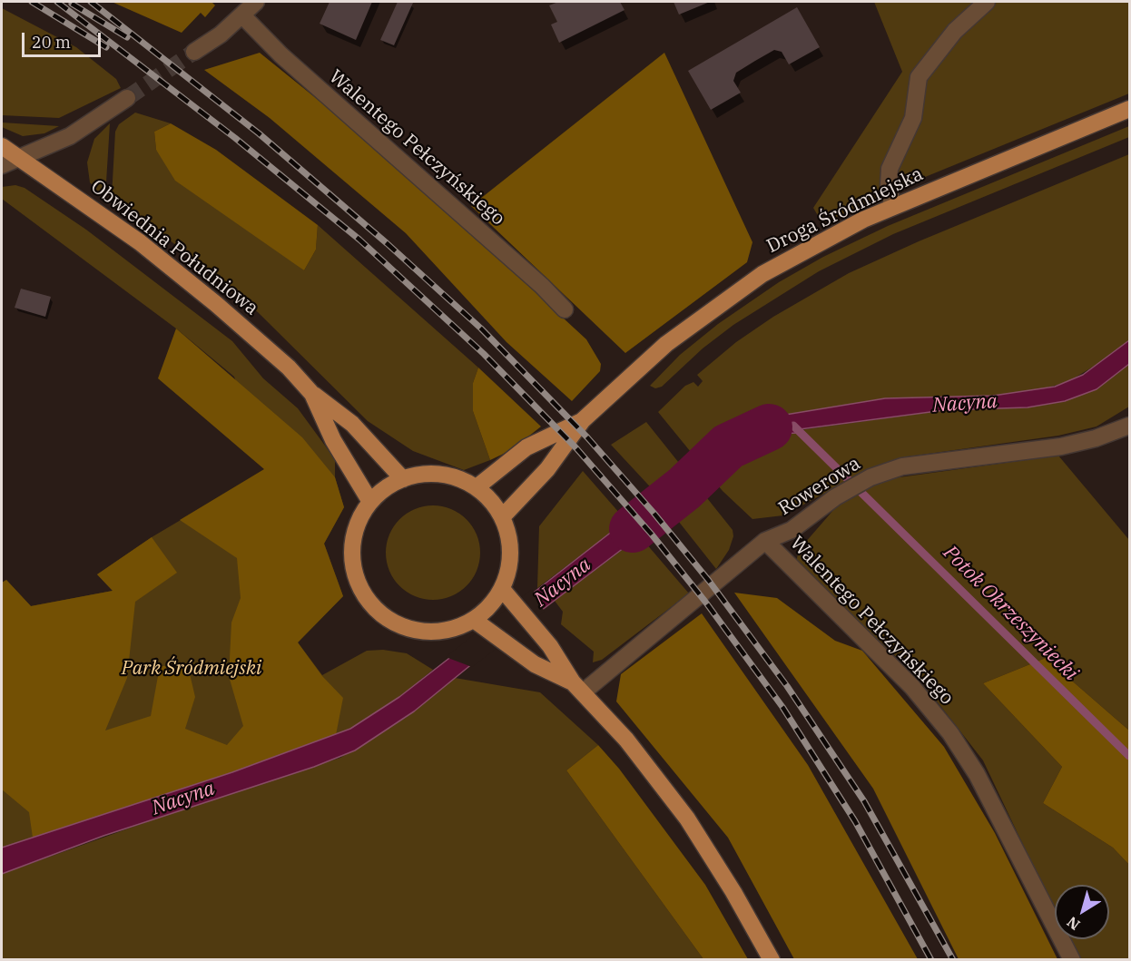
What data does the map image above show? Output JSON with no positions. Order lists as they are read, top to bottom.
{
  "streets": {
    "main road": ["Droga Śródmiejska", "Obwiednia Południowa"],
    "street": ["Walentego Pełczyńskiego", "Rowerowa"]
  },
  "crossings": [
    ["Walentego Pełczyńskiego", "Rowerowa"],
    ["Droga Śródmiejska", "Obwiednia Południowa"]
  ],
  "water": ["Nacyna", "Potok Okrzeszyniecki"],
  "parks": ["Park Śródmiejski"],
  "scale_bar": "20 m",
  "north": "bottom left"
}
